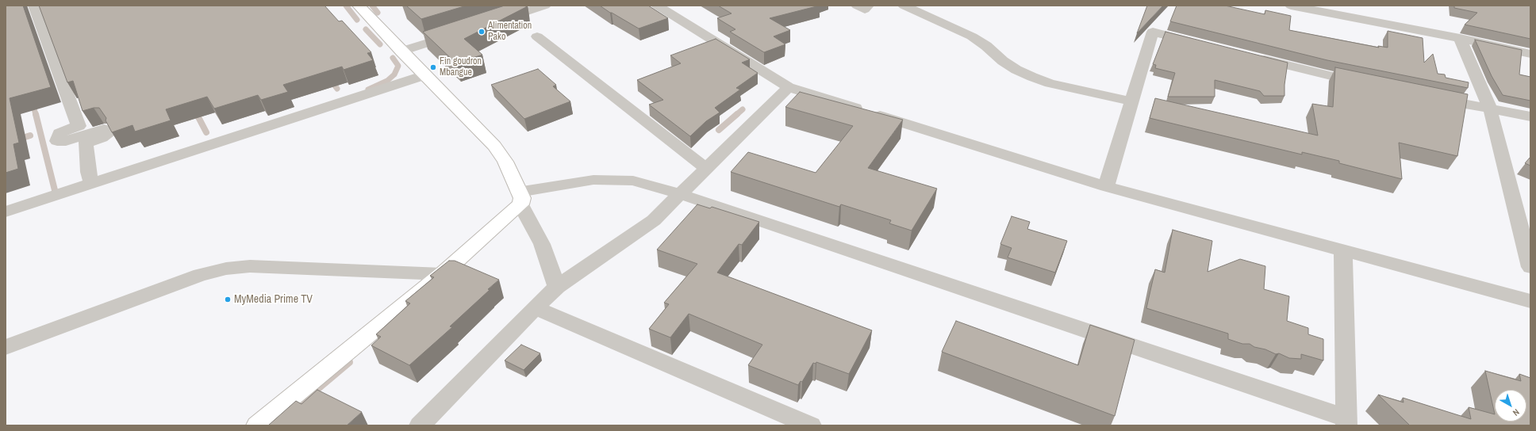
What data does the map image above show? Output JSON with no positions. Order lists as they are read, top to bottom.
{
  "places": ["Alimentation Pako", "Fin goudron Mbangue", "MyMedia Prime TV"],
  "north": "bottom right"
}
